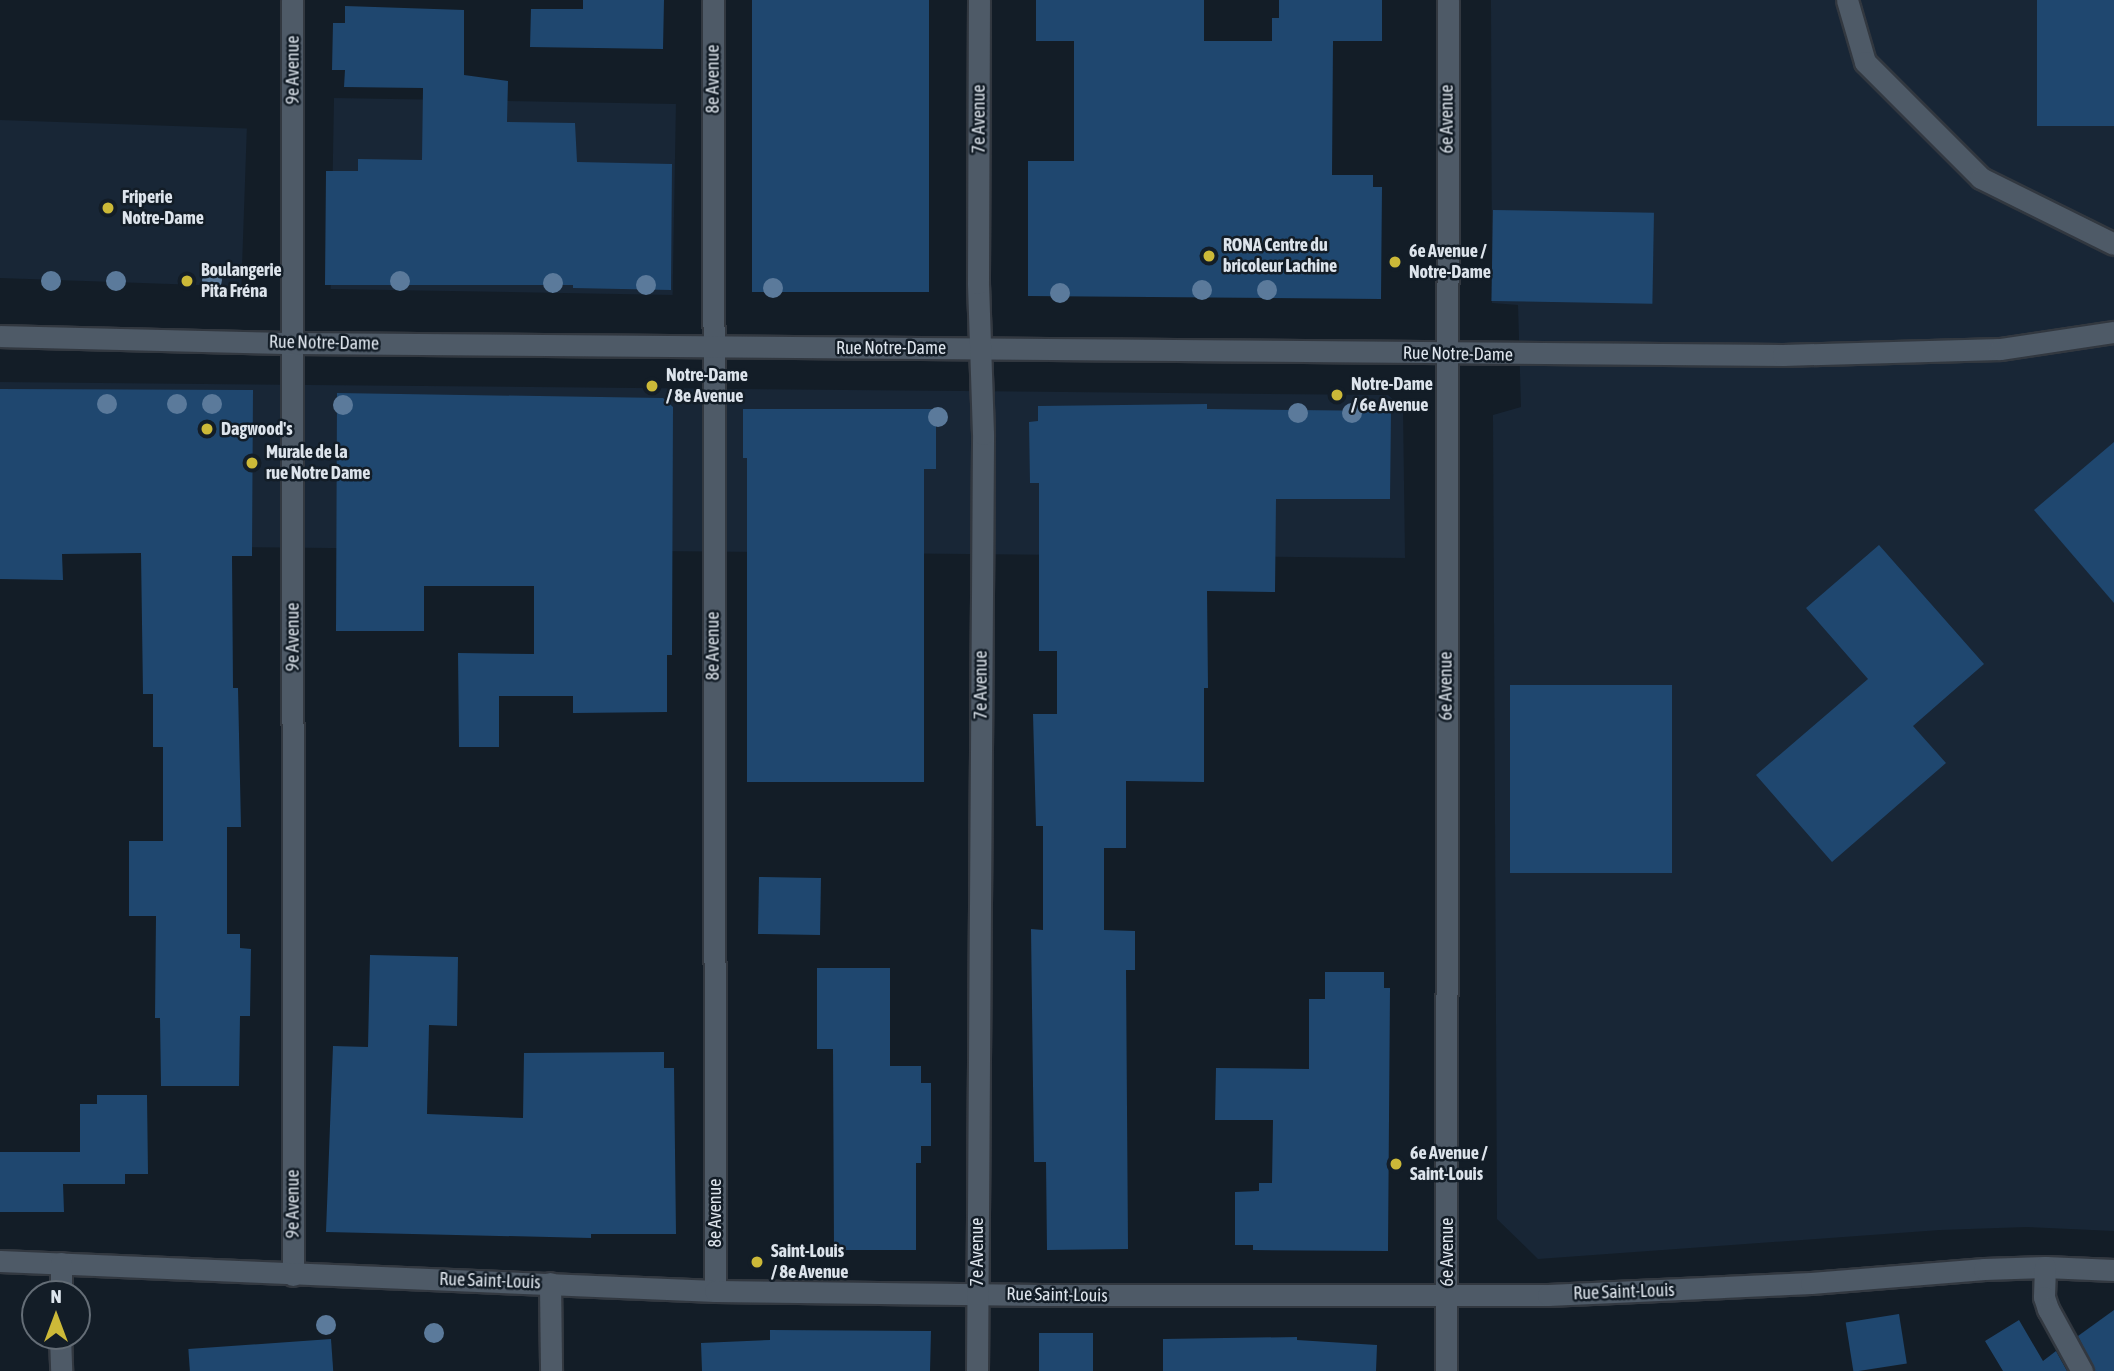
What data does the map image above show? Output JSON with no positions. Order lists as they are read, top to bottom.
{
  "streets": {
    "street": [
      "9e Avenue",
      "8e Avenue",
      "7e Avenue",
      "6e Avenue",
      "Rue Notre-Dame",
      "Rue Saint-Louis"
    ]
  },
  "crossings": [
    ["9e Avenue", "Rue Notre-Dame"],
    ["9e Avenue", "Rue Saint-Louis"],
    ["8e Avenue", "Rue Notre-Dame"],
    ["8e Avenue", "Rue Saint-Louis"],
    ["7e Avenue", "Rue Notre-Dame"],
    ["7e Avenue", "Rue Saint-Louis"],
    ["6e Avenue", "Rue Notre-Dame"],
    ["6e Avenue", "Rue Saint-Louis"]
  ],
  "places": [
    "Friperie Notre-Dame",
    "RONA Centre du bricoleur Lachine",
    "6e Avenue / Notre-Dame",
    "Boulangerie Pita Fréna",
    "Notre-Dame / 8e Avenue",
    "Notre-Dame / 6e Avenue",
    "Dagwood's",
    "Murale de la rue Notre Dame",
    "6e Avenue / Saint-Louis",
    "Saint-Louis / 8e Avenue"
  ],
  "north": "top"
}
